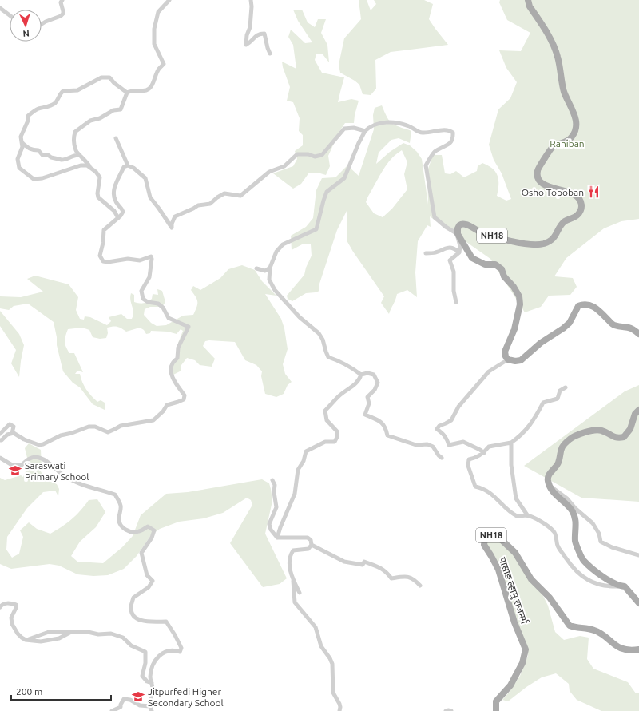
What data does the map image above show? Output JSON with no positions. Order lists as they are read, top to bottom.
{
  "streets": {
    "main road": ["NH18", "पासाङ ल्हामु राजमर्ग"]
  },
  "parks": ["Raniban"],
  "places": {
    "restaurant": ["Osho Topoban"],
    "school or university": ["Saraswati Primary School", "Jitpurfedi Higher Secondary School"]
  },
  "scale_bar": "200 m",
  "north": "bottom"
}
